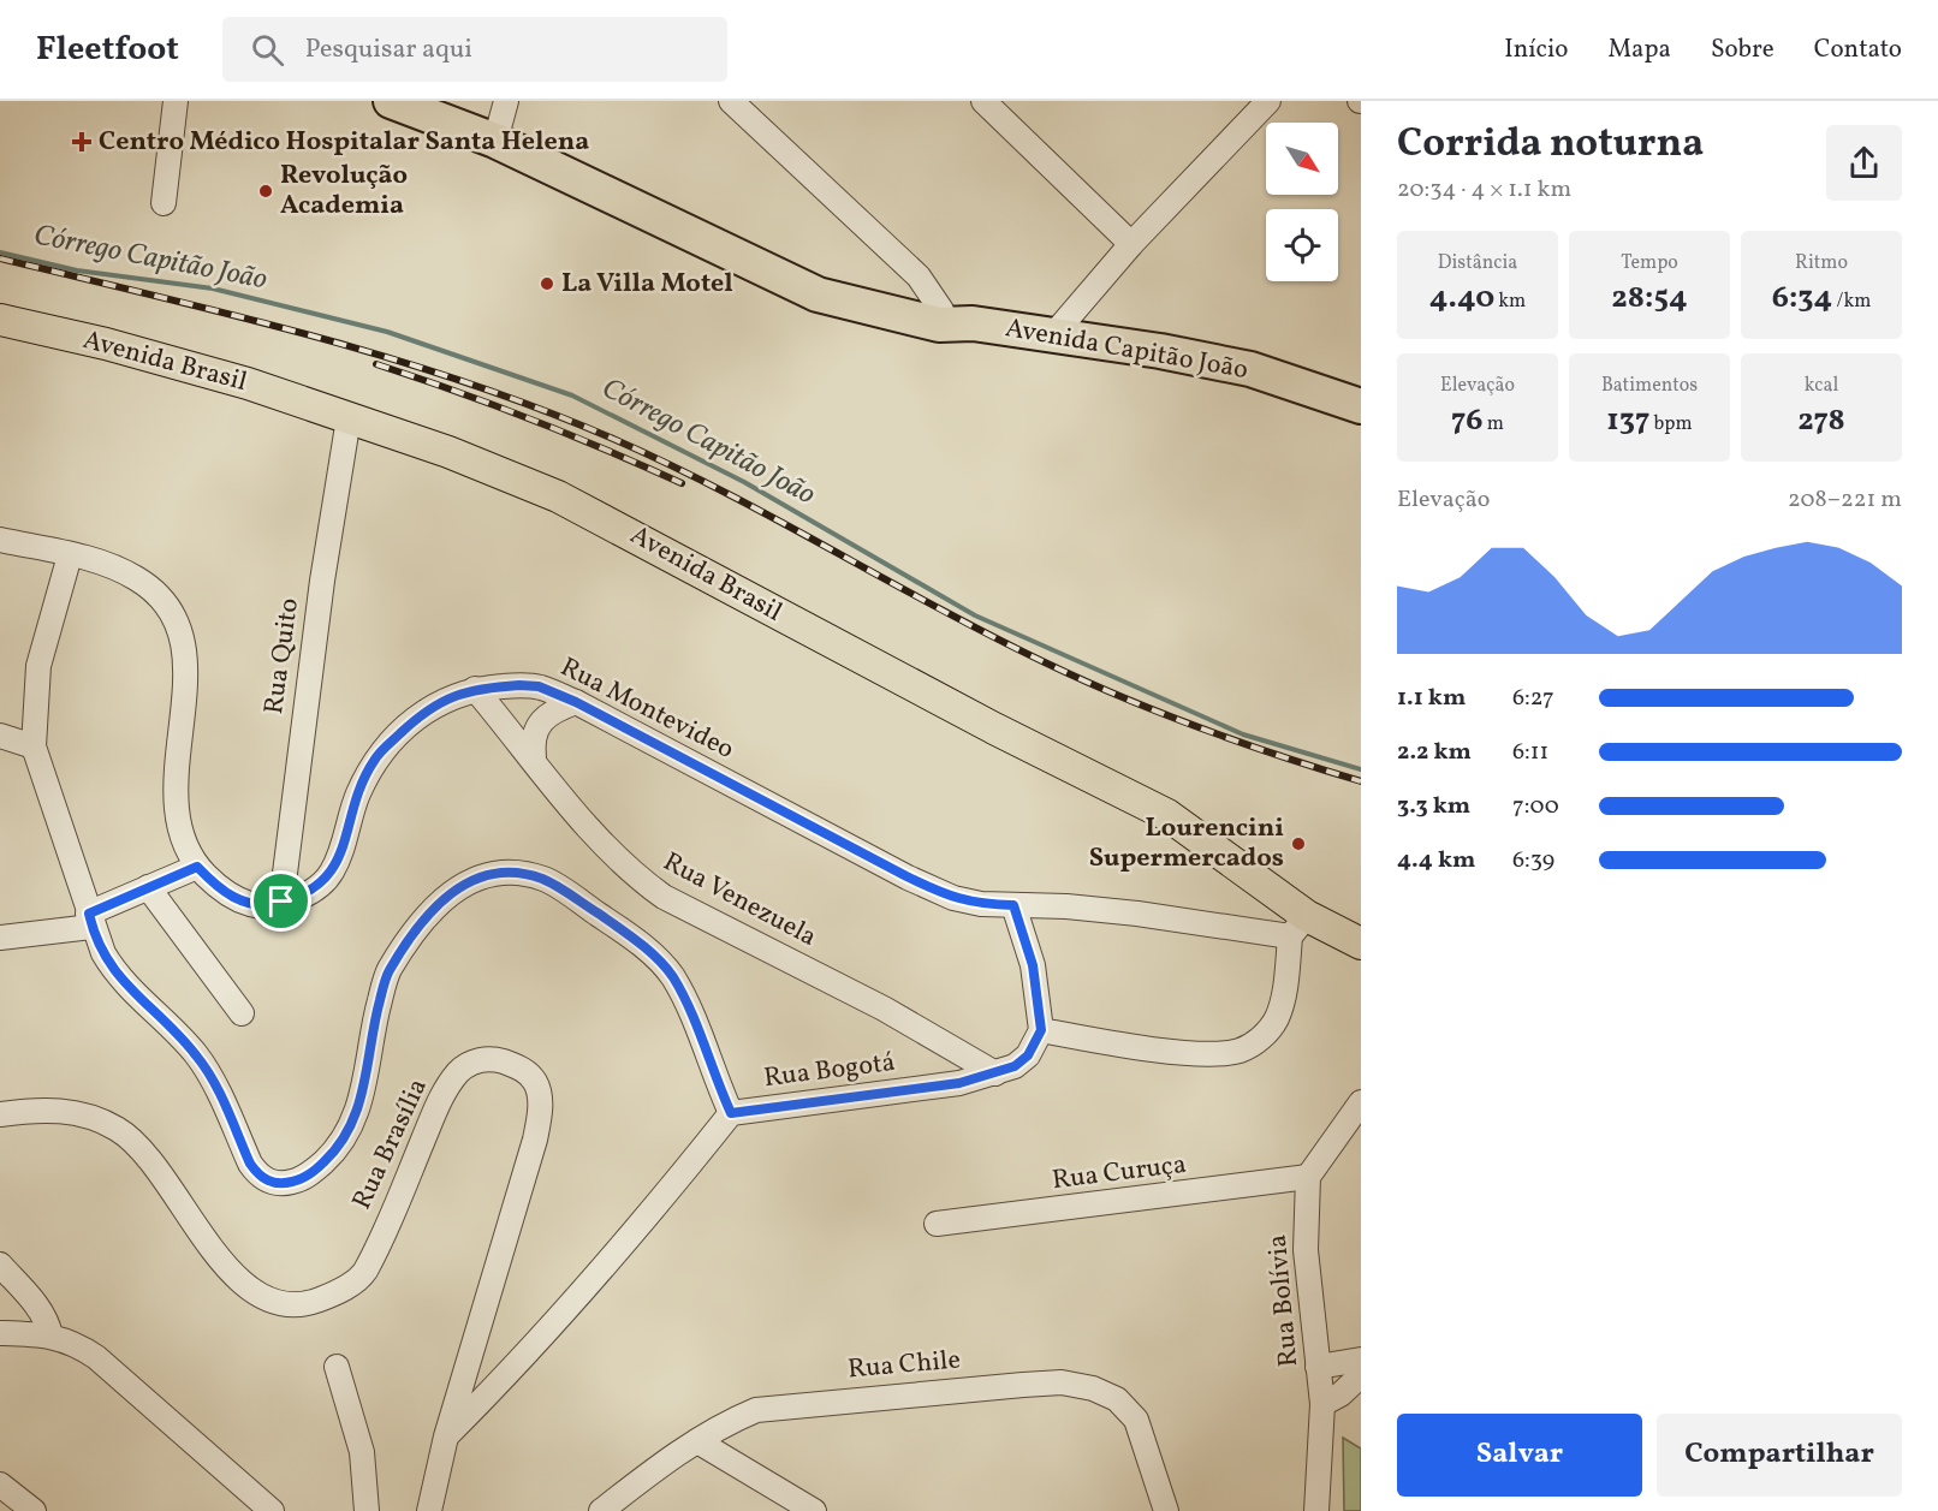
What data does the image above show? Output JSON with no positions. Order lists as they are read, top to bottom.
{
  "streets": {
    "highway": ["Avenida Capitão João"],
    "main road": ["Avenida Brasil"],
    "street": [
      "Rua Quito",
      "Rua Montevideo",
      "Rua Venezuela",
      "Rua Bogotá",
      "Rua Brasília",
      "Rua Curuça",
      "Rua Bolívia",
      "Rua Chile"
    ]
  },
  "crossings": [
    ["Avenida Brasil", "Rua Quito"],
    ["Avenida Brasil", "Rua Montevideo"],
    ["Rua Quito", "Rua Montevideo"],
    ["Rua Montevideo", "Rua Venezuela"],
    ["Rua Venezuela", "Rua Bogotá"],
    ["Rua Bogotá", "Rua Brasília"],
    ["Rua Curuça", "Rua Bolívia"]
  ],
  "water": ["Córrego Capitão João"],
  "places": {
    "health": ["Centro Médico Hospitalar Santa Helena"],
    "other": ["Revolução Academia", "La Villa Motel", "Lourencini Supermercados"]
  },
  "north": "bottom right",
  "page": {
    "header": "Fleetfoot",
    "search": "Pesquisar aqui",
    "nav": [
      "Início",
      "Mapa",
      "Sobre",
      "Contato"
    ],
    "heading": ["Corrida noturna", "20:34 · 4 × 1.1 km"],
    "stats": [
      ["Distância", "4.40 km"],
      ["Tempo", "28:54"],
      ["Ritmo", "6:34 /km"],
      ["Elevação", "76 m"],
      ["Batimentos", "137 bpm"],
      ["kcal", "278"]
    ],
    "chart": ["Elevação", "208–221 m"],
    "list": [
      {
        "name": "1.1 km",
        "note": "6:27"
      },
      {
        "name": "2.2 km",
        "note": "6:11"
      },
      {
        "name": "3.3 km",
        "note": "7:00"
      },
      {
        "name": "4.4 km",
        "note": "6:39"
      }
    ],
    "buttons": ["Salvar", "Compartilhar"]
  }
}
